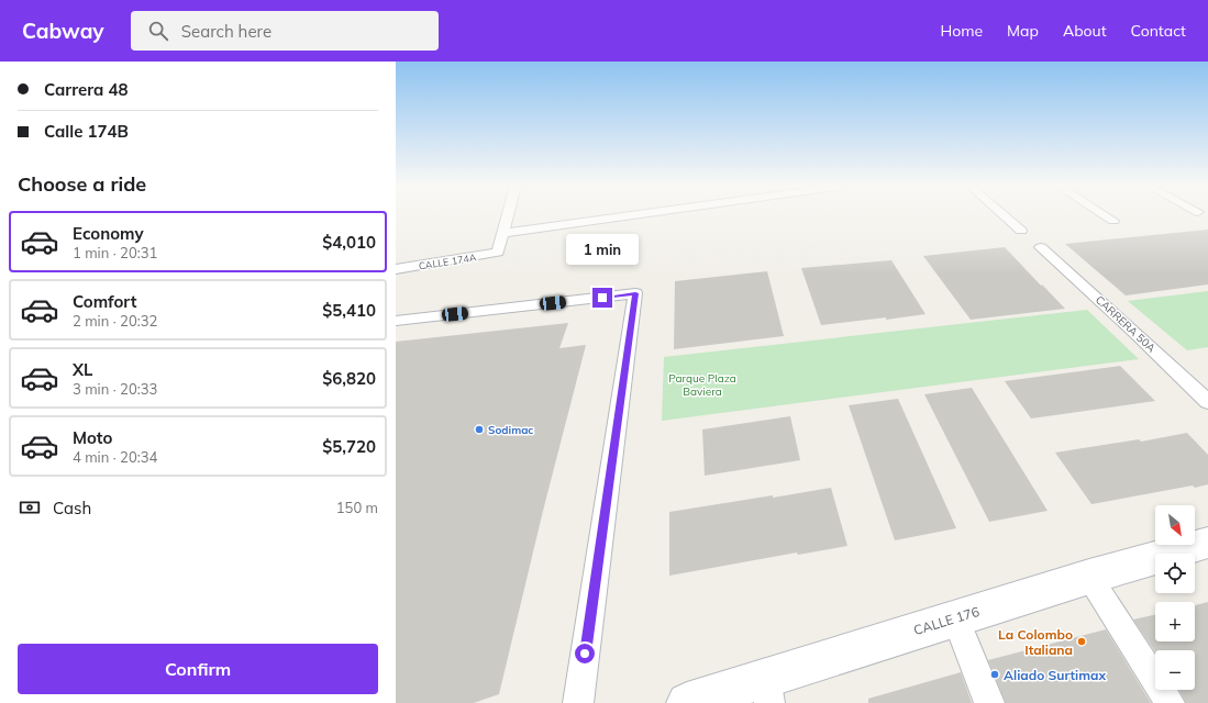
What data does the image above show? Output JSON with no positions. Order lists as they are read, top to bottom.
{
  "streets": {
    "street": ["CALLE 174A", "CARRERA 50A", "CALLE 176"]
  },
  "parks": ["Parque Plaza Baviera"],
  "places": ["Sodimac", "La Colombo Italiana", "Aliado Surtimax"],
  "north": "bottom right",
  "page": {
    "header": "Cabway",
    "search": "Search here",
    "nav": [
      "Home",
      "Map",
      "About",
      "Contact"
    ],
    "banner": ["Carrera 48", "Calle 174B"],
    "heading": "Choose a ride",
    "list": [
      {
        "name": "Economy",
        "note": "1 min · 20:31",
        "value": "$4,010"
      },
      {
        "name": "Comfort",
        "note": "2 min · 20:32",
        "value": "$5,410"
      },
      {
        "name": "XL",
        "note": "3 min · 20:33",
        "value": "$6,820"
      },
      {
        "name": "Moto",
        "note": "4 min · 20:34",
        "value": "$5,720"
      }
    ],
    "bubble": "1 min",
    "pay": ["Cash", "150 m"],
    "map_buttons": ["+", "−"],
    "buttons": "Confirm"
  }
}
